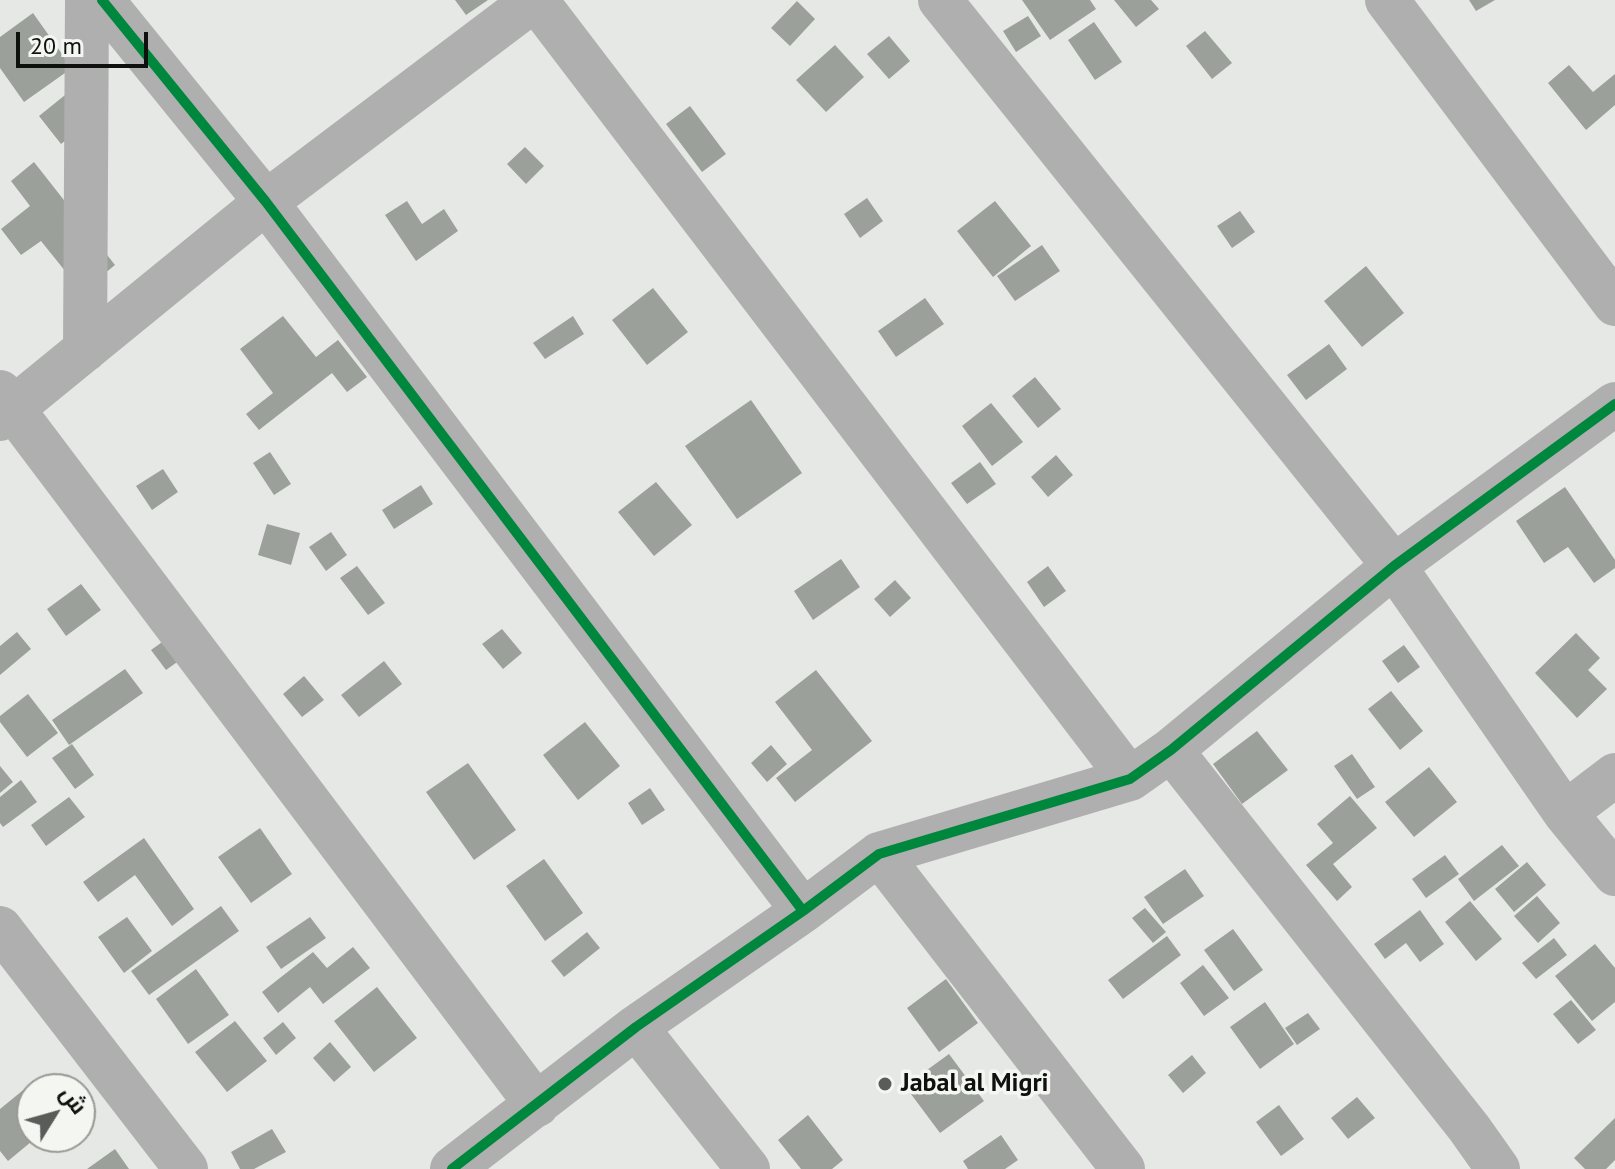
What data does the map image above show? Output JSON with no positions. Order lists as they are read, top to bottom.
{
  "places": ["Jabal al Migri"],
  "scale_bar": "20 m",
  "north": "top right"
}
